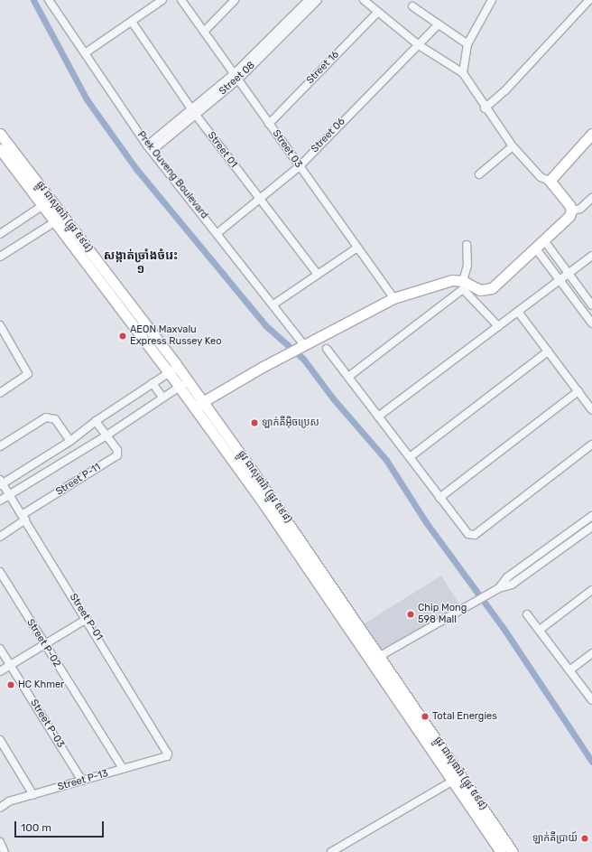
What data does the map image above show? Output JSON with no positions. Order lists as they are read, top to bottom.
{
  "streets": {
    "main road": ["ផ្លូវ ជាសុផារ៉ា (ផ្លូវ ៥៩៨)"],
    "street": [
      "Street 16",
      "Street 06",
      "Street 03",
      "Street 01",
      "Prek Ouveng Boulevard",
      "Street P-11",
      "Street P-01",
      "Street P-02",
      "Street P-03",
      "Street P-13"
    ]
  },
  "crossings": [
    ["Street 16", "Street 03"],
    ["Street 06", "Street 03"],
    ["Street 06", "Street 01"],
    ["Street 06", "Prek Ouveng Boulevard"],
    ["Street P-11", "Street P-01"],
    ["Street P-01", "Street P-13"],
    ["Street P-02", "Street P-13"],
    ["Street P-03", "Street P-13"]
  ],
  "districts": ["សង្កាត់ច្រាំងចំរេះ ១"],
  "places": [
    "AEON Maxvalu Express Russey Keo",
    "ឡាក់គីអ៊ិចប្រេស",
    "Chip Mong 598 Mall",
    "HC Khmer",
    "Total Energies",
    "ឡាក់គីប្រាយ៍"
  ],
  "scale_bar": "100 m"
}
